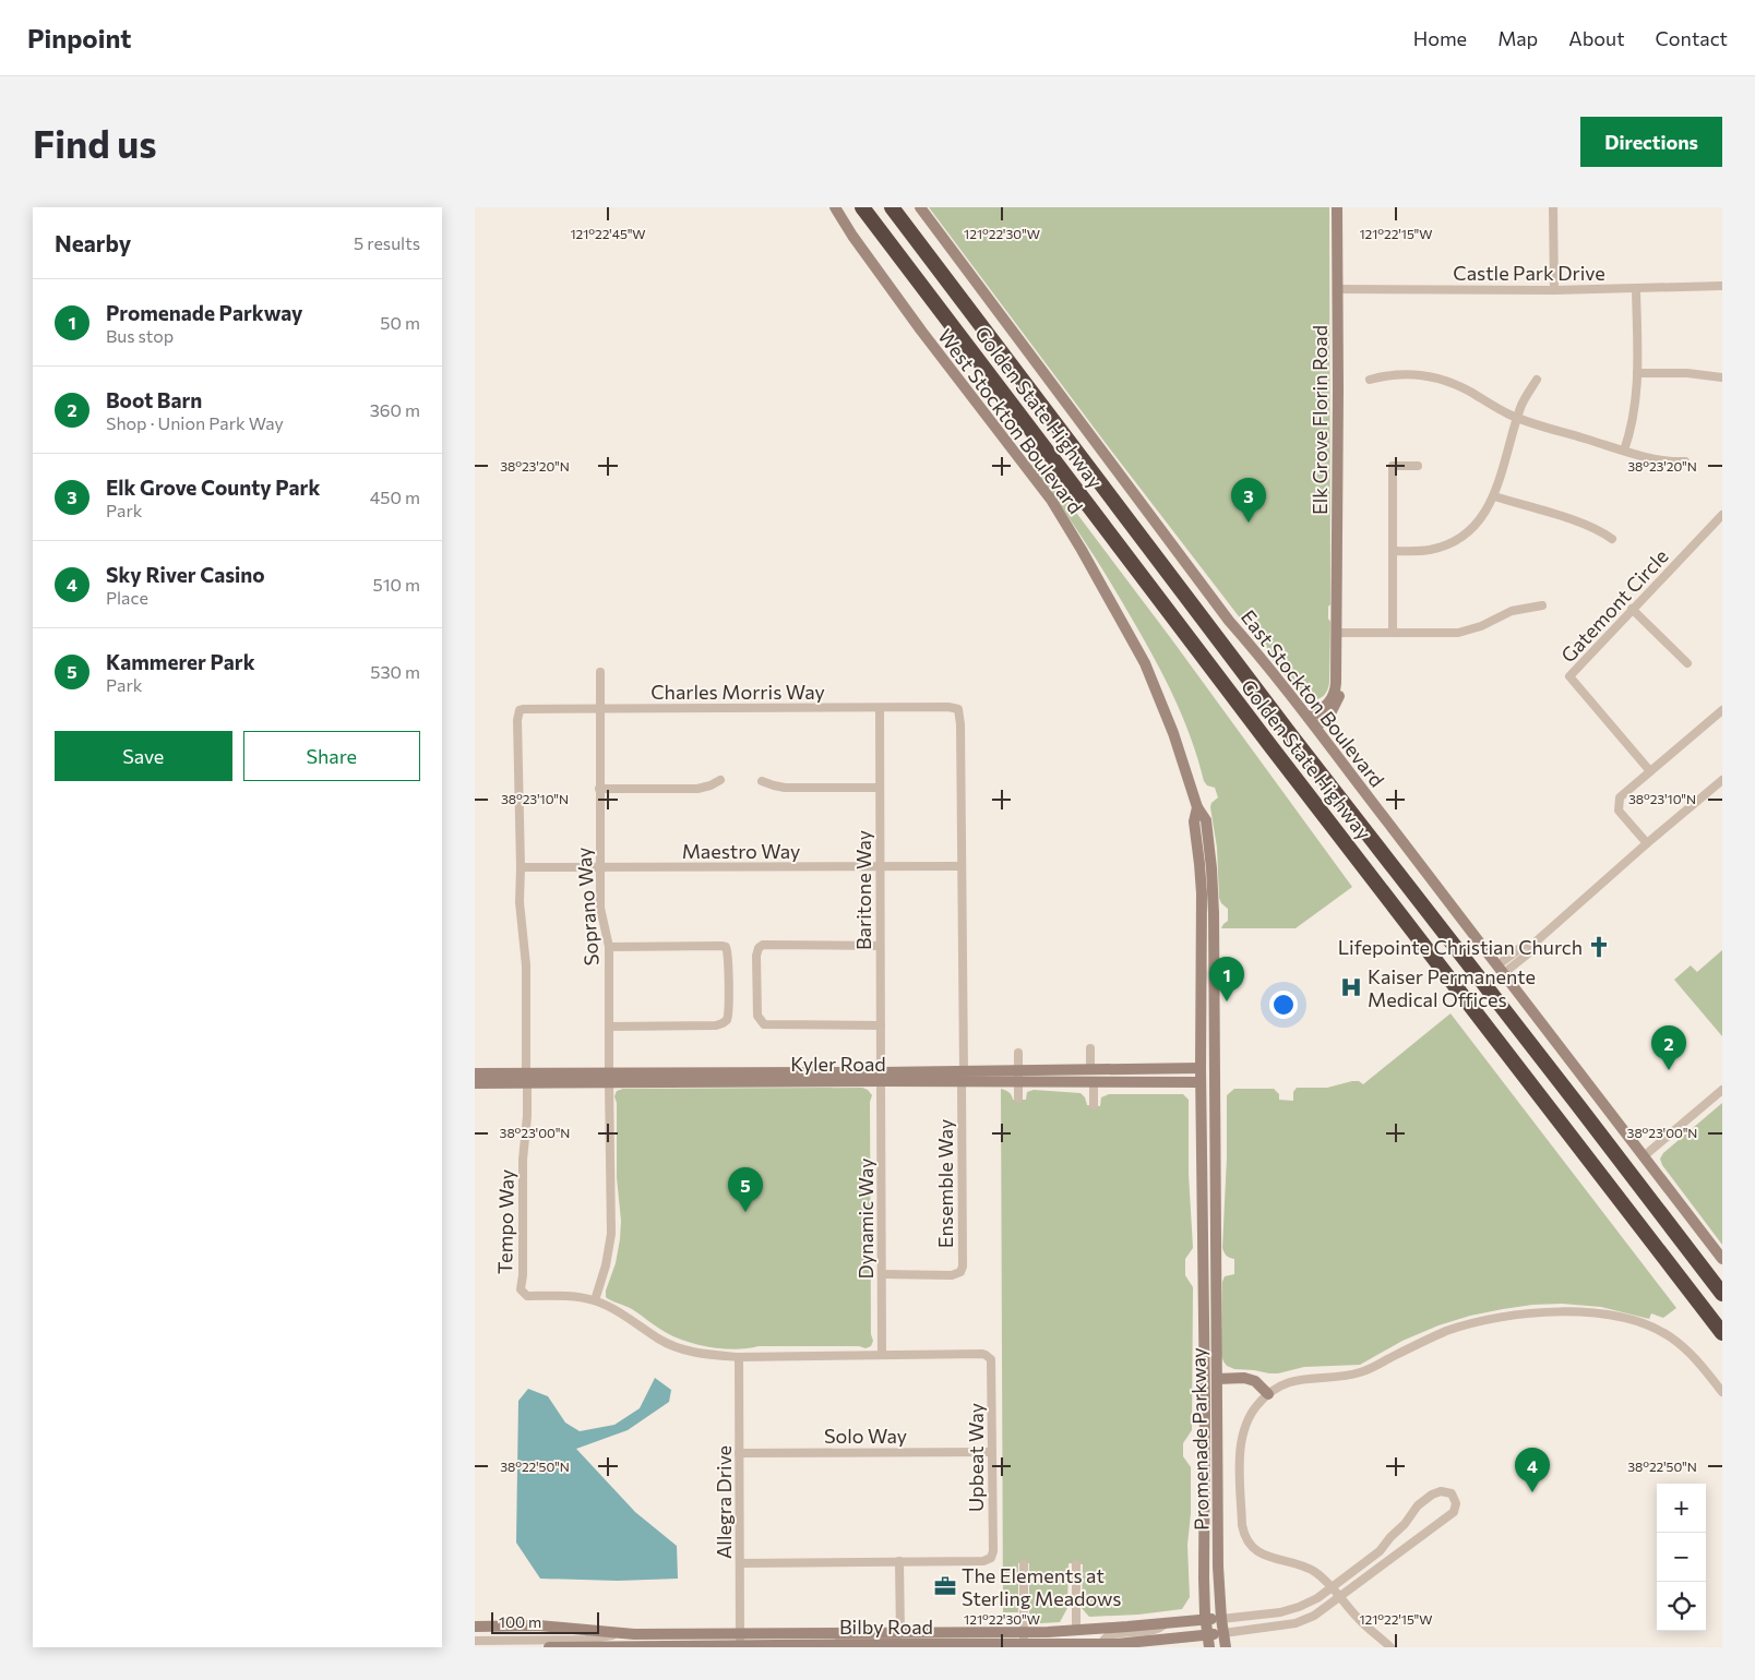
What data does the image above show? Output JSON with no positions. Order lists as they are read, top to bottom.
{
  "streets": {
    "highway": ["Golden State Highway"],
    "main road": [
      "Elk Grove Florin Road",
      "West Stockton Boulevard",
      "East Stockton Boulevard",
      "Kyler Road",
      "Promenade Parkway",
      "Bilby Road"
    ],
    "street": [
      "Castle Park Drive",
      "Gatemont Circle",
      "Charles Morris Way",
      "Maestro Way",
      "Baritone Way",
      "Soprano Way",
      "Ensemble Way",
      "Dynamic Way",
      "Tempo Way",
      "Solo Way",
      "Upbeat Way",
      "Allegra Drive"
    ]
  },
  "crossings": [
    ["Castle Park Drive", "Elk Grove Florin Road"],
    ["Elk Grove Florin Road", "East Stockton Boulevard"],
    ["West Stockton Boulevard", "Promenade Parkway"],
    ["Charles Morris Way", "Maestro Way"],
    ["Charles Morris Way", "Baritone Way"],
    ["Charles Morris Way", "Soprano Way"],
    ["Charles Morris Way", "Kyler Road"],
    ["Charles Morris Way", "Ensemble Way"],
    ["Charles Morris Way", "Tempo Way"],
    ["Maestro Way", "Baritone Way"],
    ["Maestro Way", "Soprano Way"],
    ["Baritone Way", "Kyler Road"],
    ["Baritone Way", "Dynamic Way"],
    ["Soprano Way", "Kyler Road"],
    ["Soprano Way", "Tempo Way"],
    ["Kyler Road", "Ensemble Way"],
    ["Kyler Road", "Dynamic Way"],
    ["Kyler Road", "Tempo Way"],
    ["Kyler Road", "Promenade Parkway"],
    ["Ensemble Way", "Dynamic Way"],
    ["Dynamic Way", "Upbeat Way"],
    ["Tempo Way", "Upbeat Way"],
    ["Tempo Way", "Allegra Drive"],
    ["Solo Way", "Upbeat Way"],
    ["Solo Way", "Allegra Drive"],
    ["Promenade Parkway", "Bilby Road"],
    ["Upbeat Way", "Allegra Drive"],
    ["Allegra Drive", "Bilby Road"]
  ],
  "places": {
    "church": ["Lifepointe Christian Church"],
    "hospital": ["Kaiser Permanente Medical Offices"],
    "office": ["The Elements at Sterling Meadows"]
  },
  "scale_bar": "100 m",
  "page": {
    "header": "Pinpoint",
    "nav": [
      "Home",
      "Map",
      "About",
      "Contact"
    ],
    "buttons": [
      "Directions",
      ["Save", "Share"]
    ],
    "title": "Find us",
    "heading": ["Nearby", "5 results"],
    "list": [
      {
        "mark": "1",
        "name": "Promenade Parkway",
        "note": "Bus stop",
        "value": "50 m"
      },
      {
        "mark": "2",
        "name": "Boot Barn",
        "note": "Shop · Union Park Way",
        "value": "360 m"
      },
      {
        "mark": "3",
        "name": "Elk Grove County Park",
        "note": "Park",
        "value": "450 m"
      },
      {
        "mark": "4",
        "name": "Sky River Casino",
        "note": "Place",
        "value": "510 m"
      },
      {
        "mark": "5",
        "name": "Kammerer Park",
        "note": "Park",
        "value": "530 m"
      }
    ],
    "pins": [
      "3",
      "1",
      "2",
      "5",
      "4"
    ],
    "map_buttons": ["+", "−"],
    "scale": "100 m"
  },
  "coordinates": [
    "121°22'45\"W",
    "121°22'30\"W",
    "121°22'15\"W",
    "38°23'20\"N",
    "38°23'10\"N",
    "38°23'00\"N",
    "38°22'50\"N"
  ]
}
